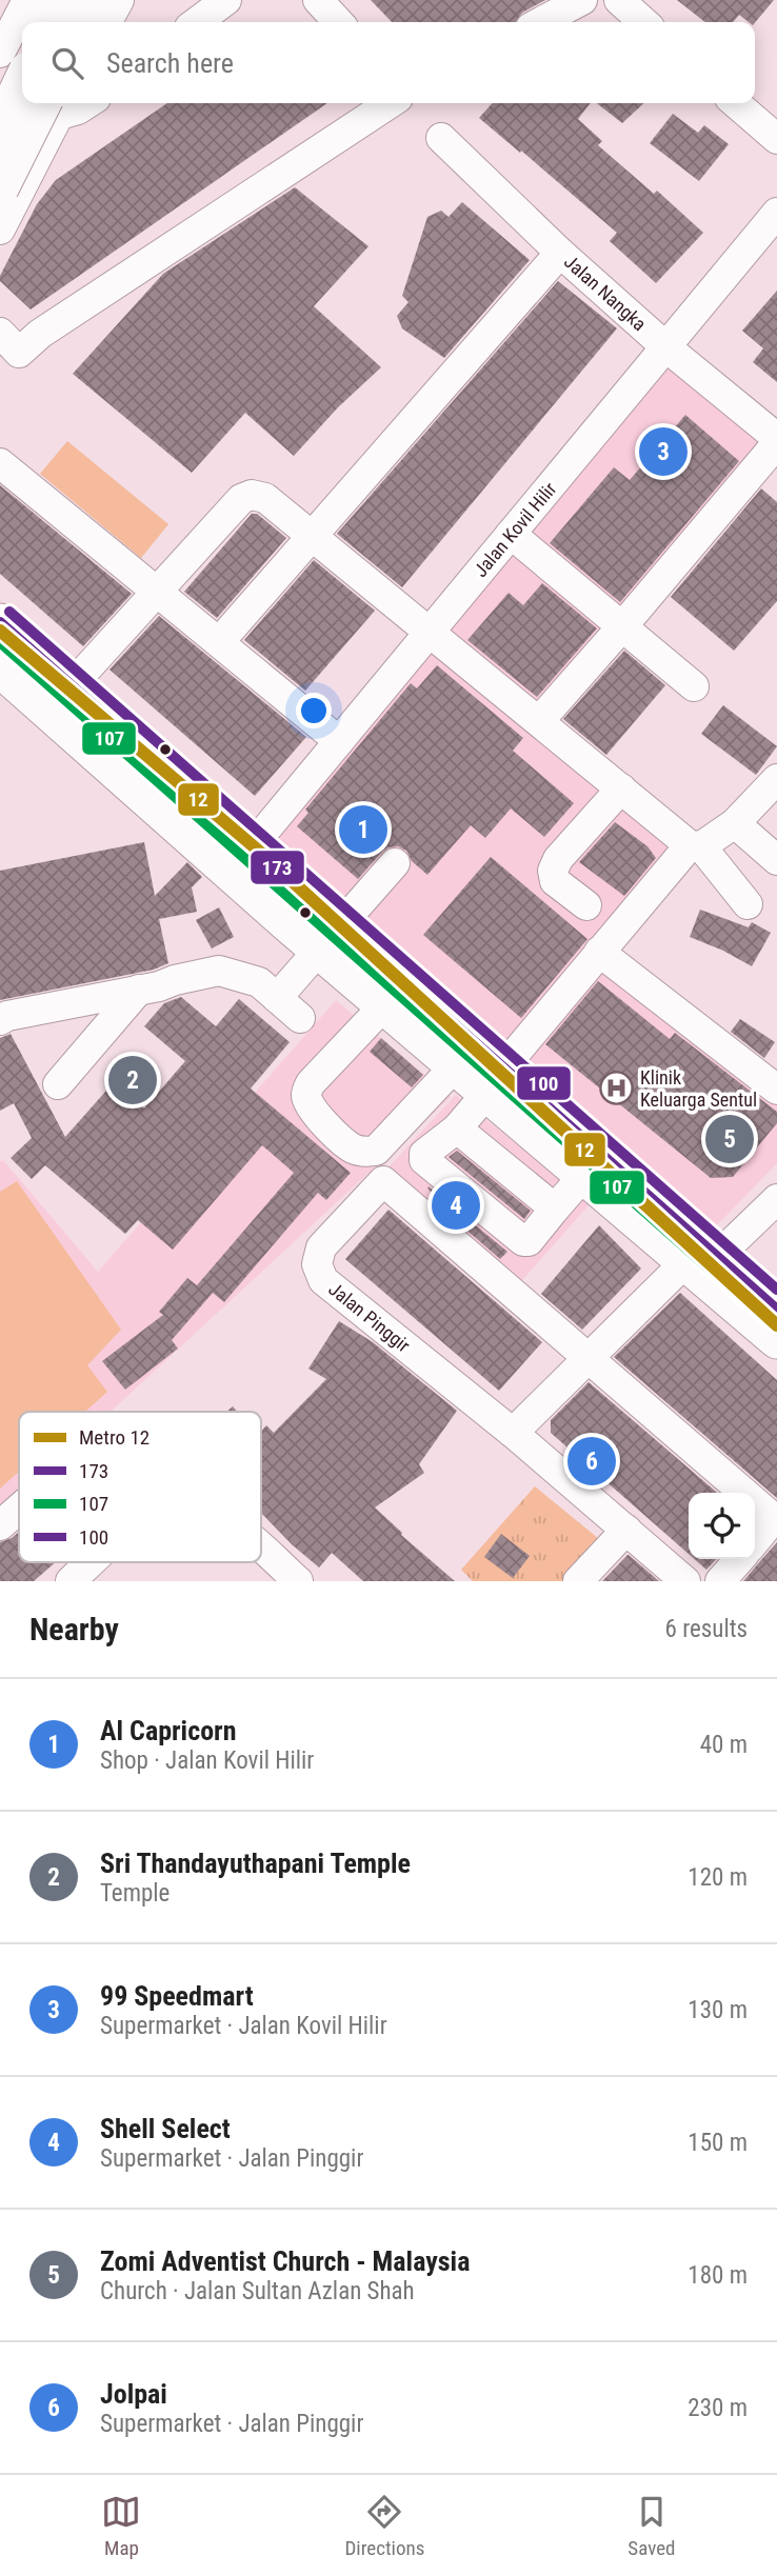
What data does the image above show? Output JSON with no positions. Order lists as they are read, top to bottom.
{
  "streets": {
    "street": ["Jalan Nangka", "Jalan Kovil Hilir", "Jalan Pinggir"]
  },
  "crossings": [
    ["Jalan Nangka", "Jalan Kovil Hilir"]
  ],
  "places": {
    "hospital": ["Klinik Keluarga Sentul"]
  },
  "lines": [
    "transit line 100",
    "transit line 173",
    "metro line 12",
    "transit line 107"
  ],
  "legend": [
    "Metro 12",
    "173",
    "107",
    "100"
  ],
  "page": {
    "search": "Search here",
    "pins": [
      "3",
      "1",
      "2",
      "5",
      "4",
      "6"
    ],
    "heading": ["Nearby", "6 results"],
    "list": [
      {
        "mark": "1",
        "name": "Al Capricorn",
        "note": "Shop · Jalan Kovil Hilir",
        "value": "40 m"
      },
      {
        "mark": "2",
        "name": "Sri Thandayuthapani Temple",
        "note": "Temple",
        "value": "120 m"
      },
      {
        "mark": "3",
        "name": "99 Speedmart",
        "note": "Supermarket · Jalan Kovil Hilir",
        "value": "130 m"
      },
      {
        "mark": "4",
        "name": "Shell Select",
        "note": "Supermarket · Jalan Pinggir",
        "value": "150 m"
      },
      {
        "mark": "5",
        "name": "Zomi Adventist Church - Malaysia",
        "note": "Church · Jalan Sultan Azlan Shah",
        "value": "180 m"
      },
      {
        "mark": "6",
        "name": "Jolpai",
        "note": "Supermarket · Jalan Pinggir",
        "value": "230 m"
      }
    ],
    "nav": ["Map", "Directions", "Saved"]
  }
}
